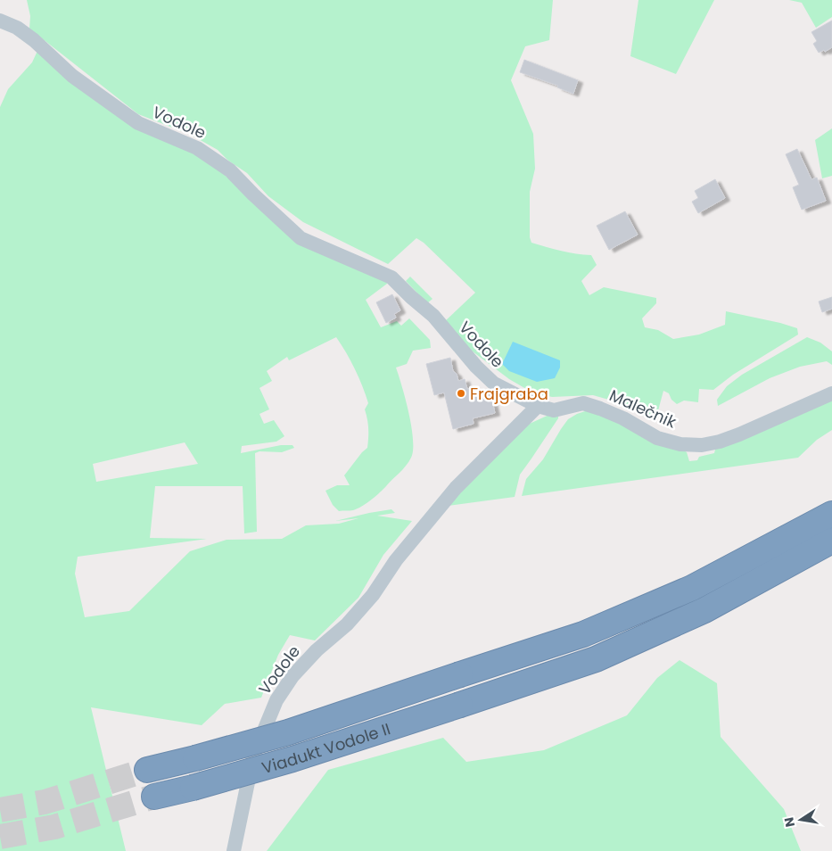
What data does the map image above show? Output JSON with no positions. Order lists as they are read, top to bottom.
{
  "streets": {
    "highway": ["Viadukt Vodole II"],
    "street": ["Vodole", "Malečnik"]
  },
  "crossings": [
    ["Vodole", "Malečnik"]
  ],
  "places": ["Frajgraba"],
  "north": "left"
}
